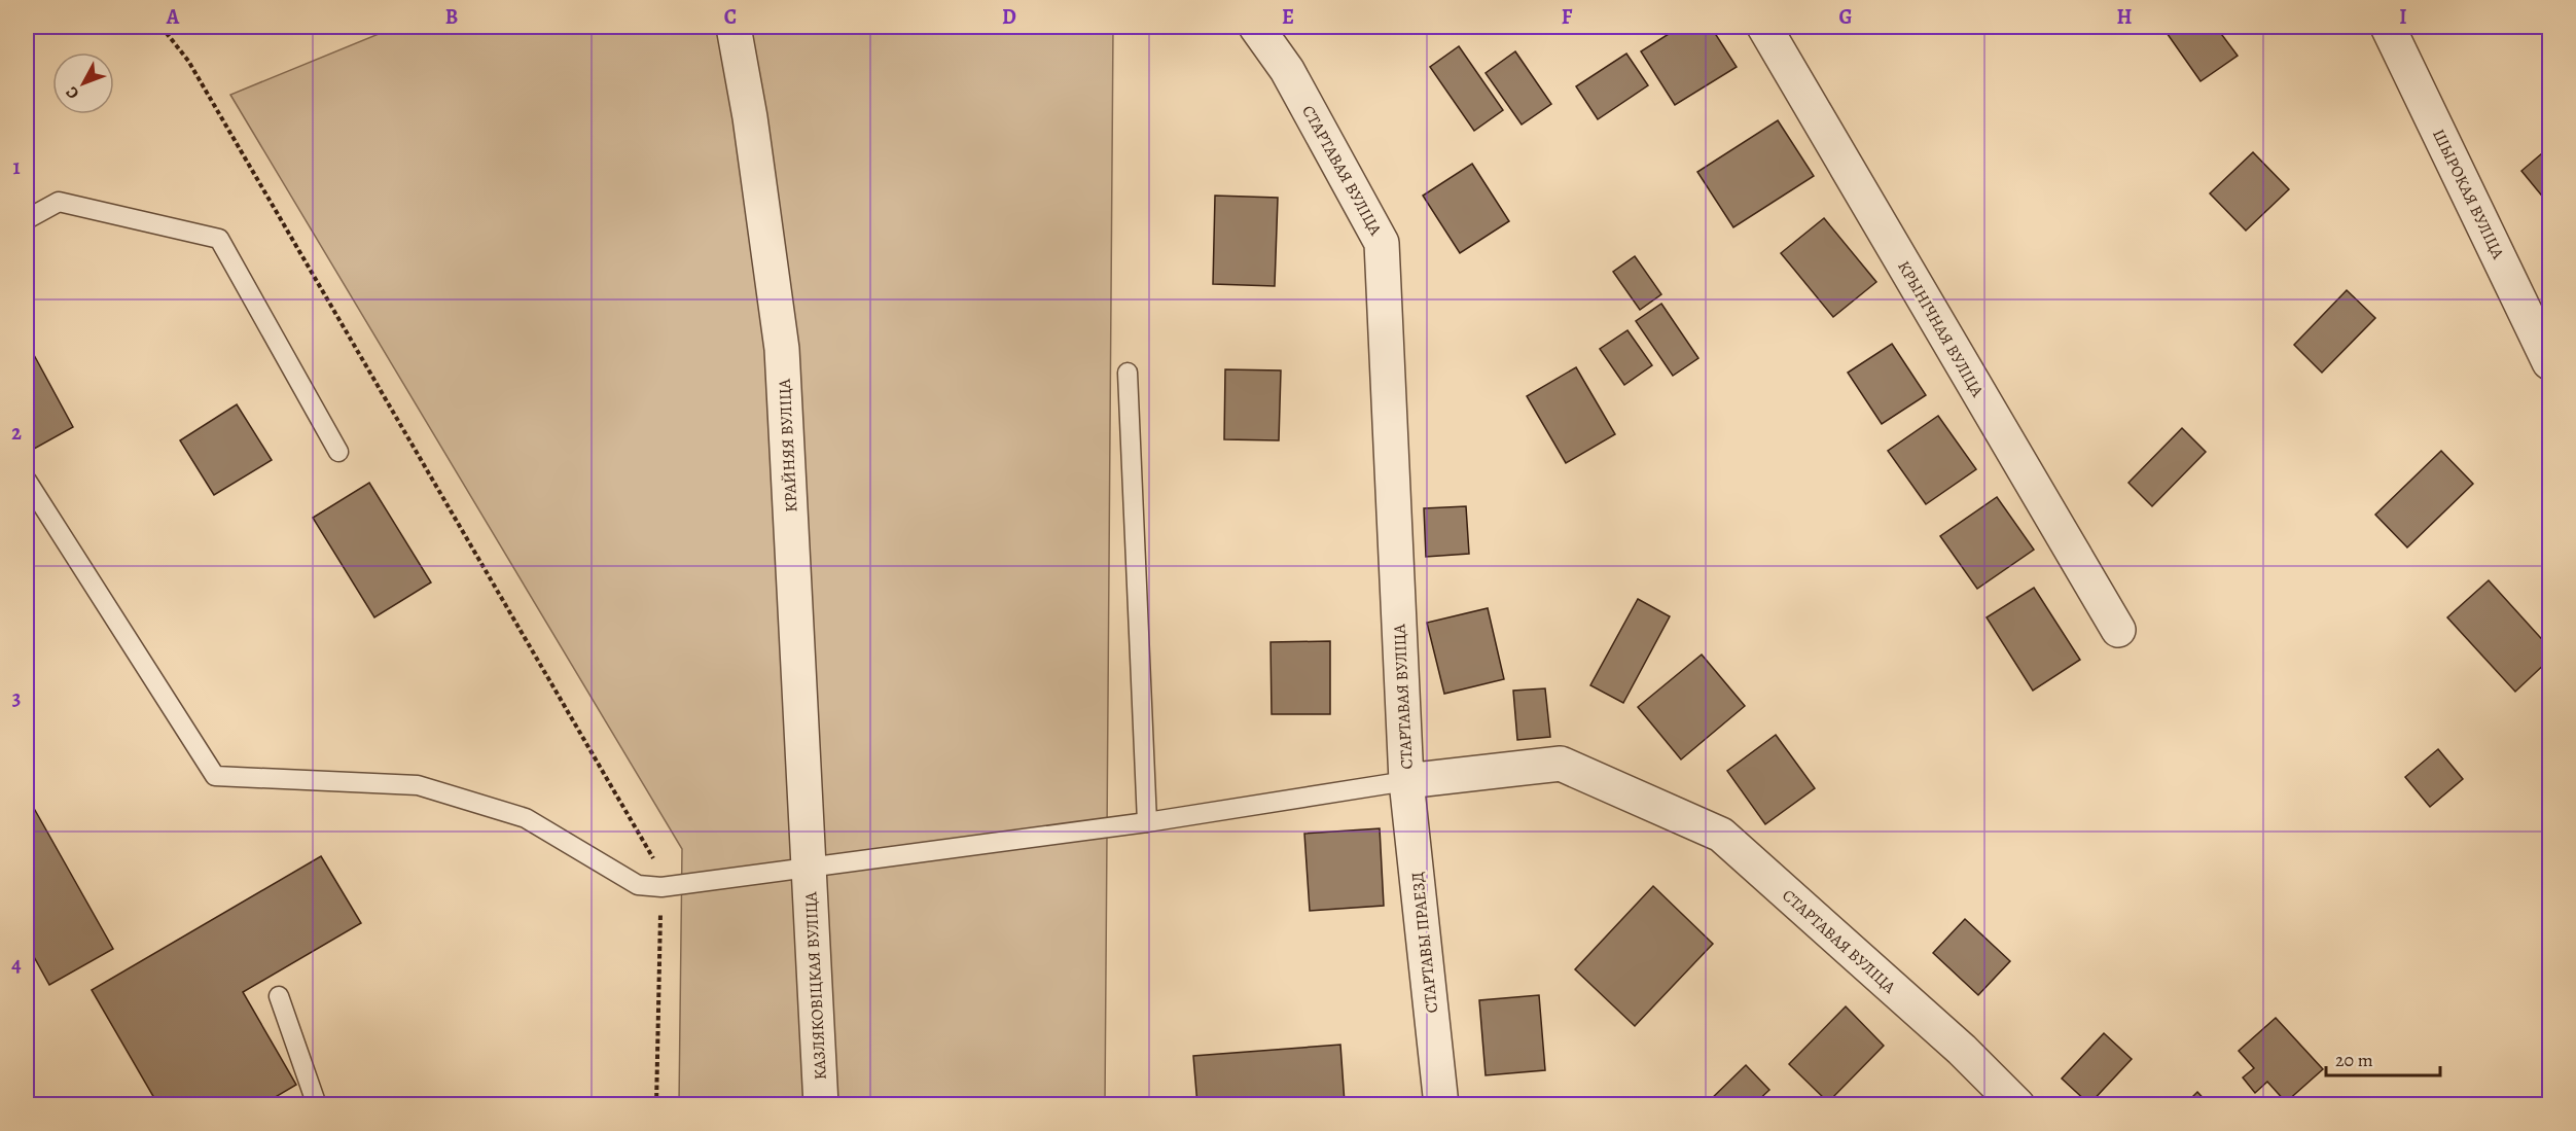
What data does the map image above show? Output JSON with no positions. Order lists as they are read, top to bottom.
{
  "streets": {
    "street": [
      "СТАРТАВАЯ ВУЛІЦА",
      "ШЫРОКАЯ ВУЛІЦА",
      "КРЫНІЧНАЯ ВУЛІЦА",
      "КРАЙНЯЯ ВУЛІЦА",
      "СТАРТАВЫ ПРАЕЗД",
      "КАЗЛЯКОВІЦКАЯ ВУЛІЦА"
    ]
  },
  "crossings": [
    ["СТАРТАВАЯ ВУЛІЦА", "СТАРТАВЫ ПРАЕЗД"],
    ["КРАЙНЯЯ ВУЛІЦА", "КАЗЛЯКОВІЦКАЯ ВУЛІЦА"]
  ],
  "scale_bar": "20 m",
  "north": "bottom left",
  "grid": {
    "columns": [
      "A",
      "B",
      "C",
      "D",
      "E",
      "F",
      "G",
      "H",
      "I"
    ],
    "rows": [
      "1",
      "2",
      "3",
      "4"
    ]
  }
}
